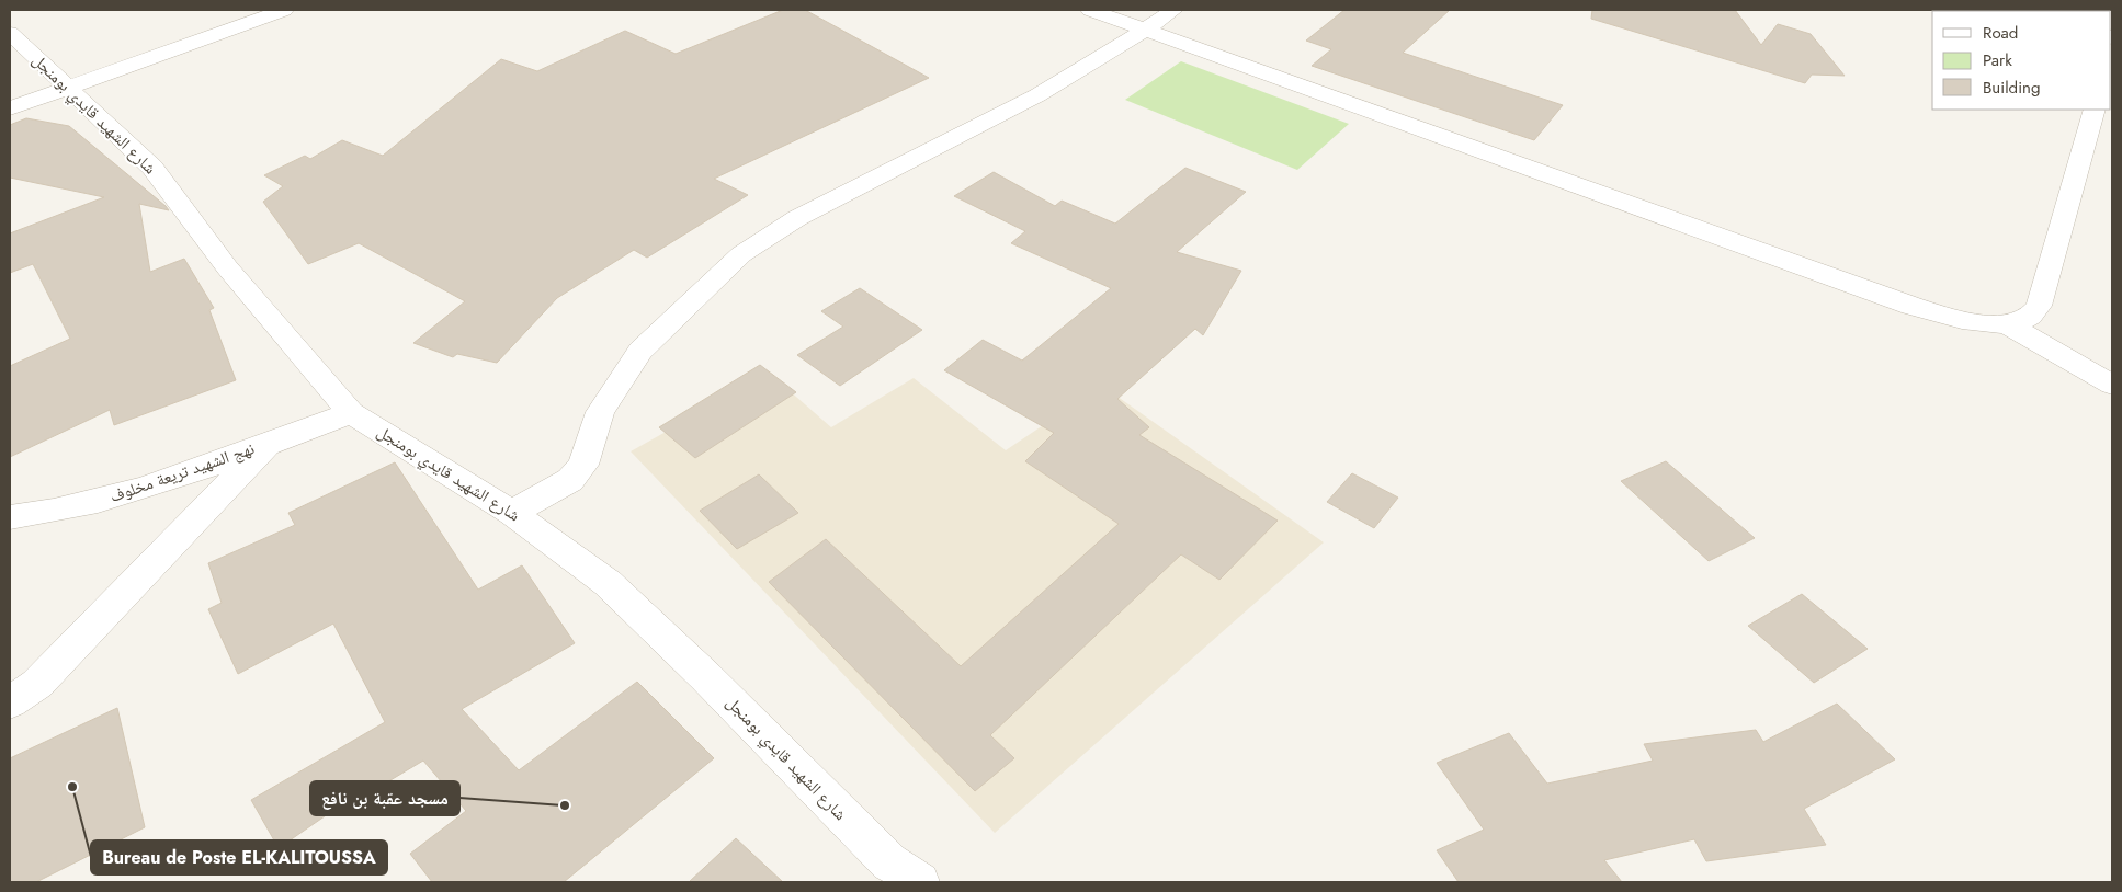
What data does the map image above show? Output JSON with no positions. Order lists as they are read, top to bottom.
{
  "streets": {
    "street": ["شارع الشهيد قايدي بومنجل", "نهج الشهيد تريعة مخلوف"]
  },
  "crossings": [
    ["شارع الشهيد قايدي بومنجل", "نهج الشهيد تريعة مخلوف"]
  ],
  "places": ["Bureau de Poste EL-KALITOUSSA", "مسجد عقبة بن نافع"],
  "legend": ["Road", "Park", "Building"]
}
